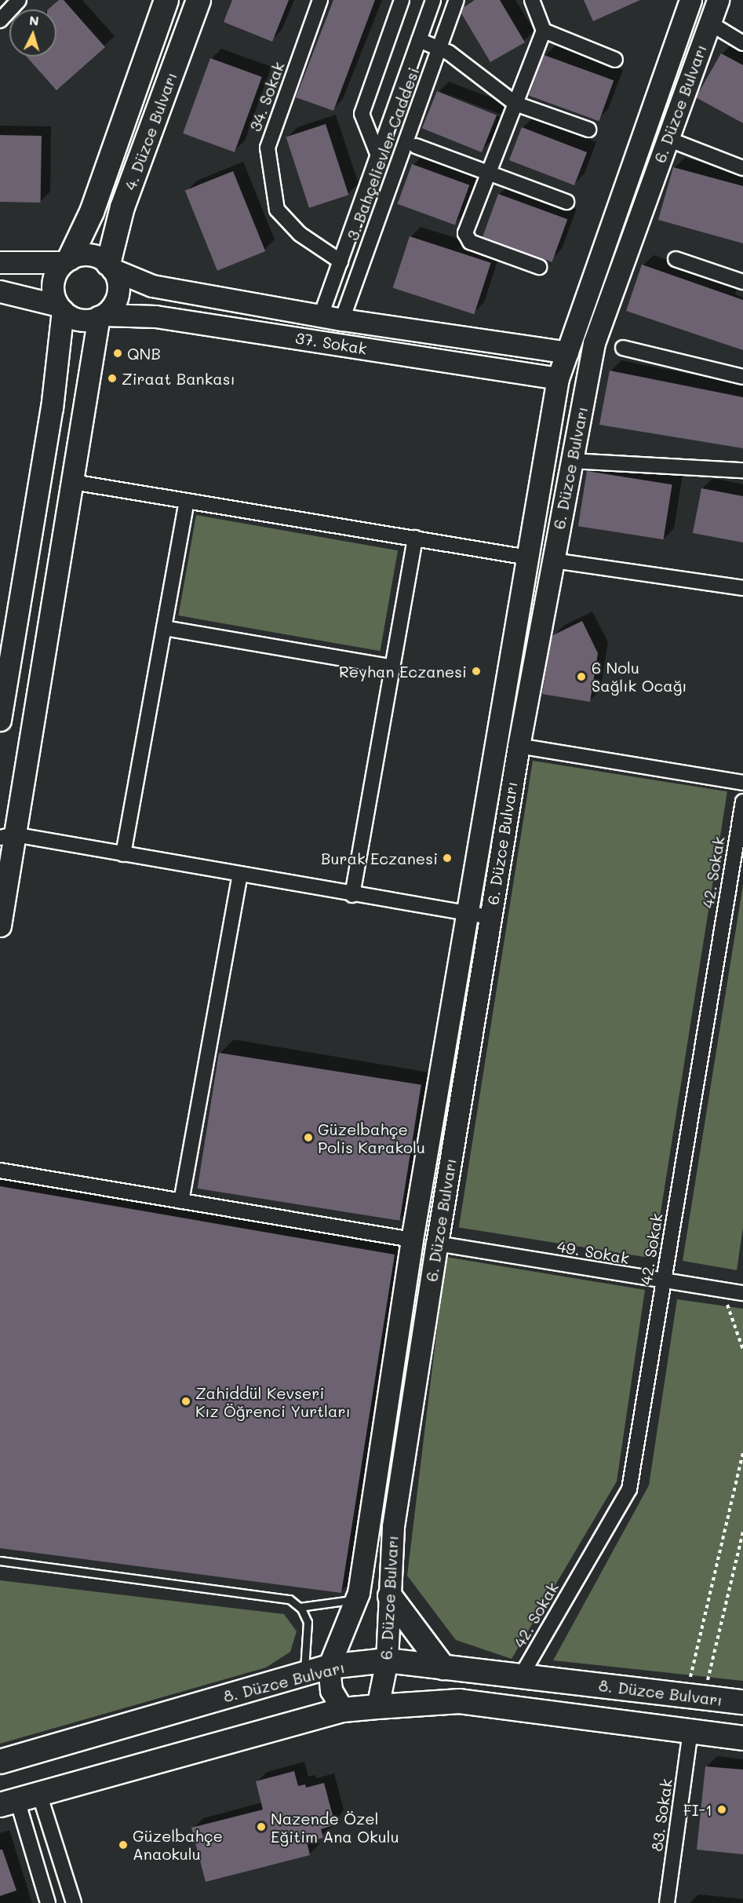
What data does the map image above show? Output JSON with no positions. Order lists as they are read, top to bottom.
{
  "streets": {
    "main road": ["4. Düzce Bulvarı", "8. Düzce Bulvarı"],
    "street": [
      "34. Sokak",
      "6. Düzce Bulvarı",
      "3. Bahçelievler Caddesi",
      "37. Sokak",
      "42. Sokak",
      "49. Sokak",
      "83. Sokak"
    ]
  },
  "crossings": [
    ["34. Sokak", "3. Bahçelievler Caddesi"],
    ["6. Düzce Bulvarı", "37. Sokak"],
    ["6. Düzce Bulvarı", "49. Sokak"],
    ["6. Düzce Bulvarı", "8. Düzce Bulvarı"],
    ["4. Düzce Bulvarı", "37. Sokak"],
    ["42. Sokak", "49. Sokak"],
    ["42. Sokak", "8. Düzce Bulvarı"]
  ],
  "places": [
    "QNB",
    "Ziraat Bankası",
    "Reyhan Eczanesi",
    "6 Nolu Sağlık Ocağı",
    "Burak Eczanesi",
    "Güzelbahçe Polis Karakolu",
    "Zahiddül Kevseri Kız Öğrenci Yurtları",
    "FI-1",
    "Nazende Özel Eğitim Ana Okulu",
    "Güzelbahçe Anaokulu"
  ],
  "north": "top"
}
